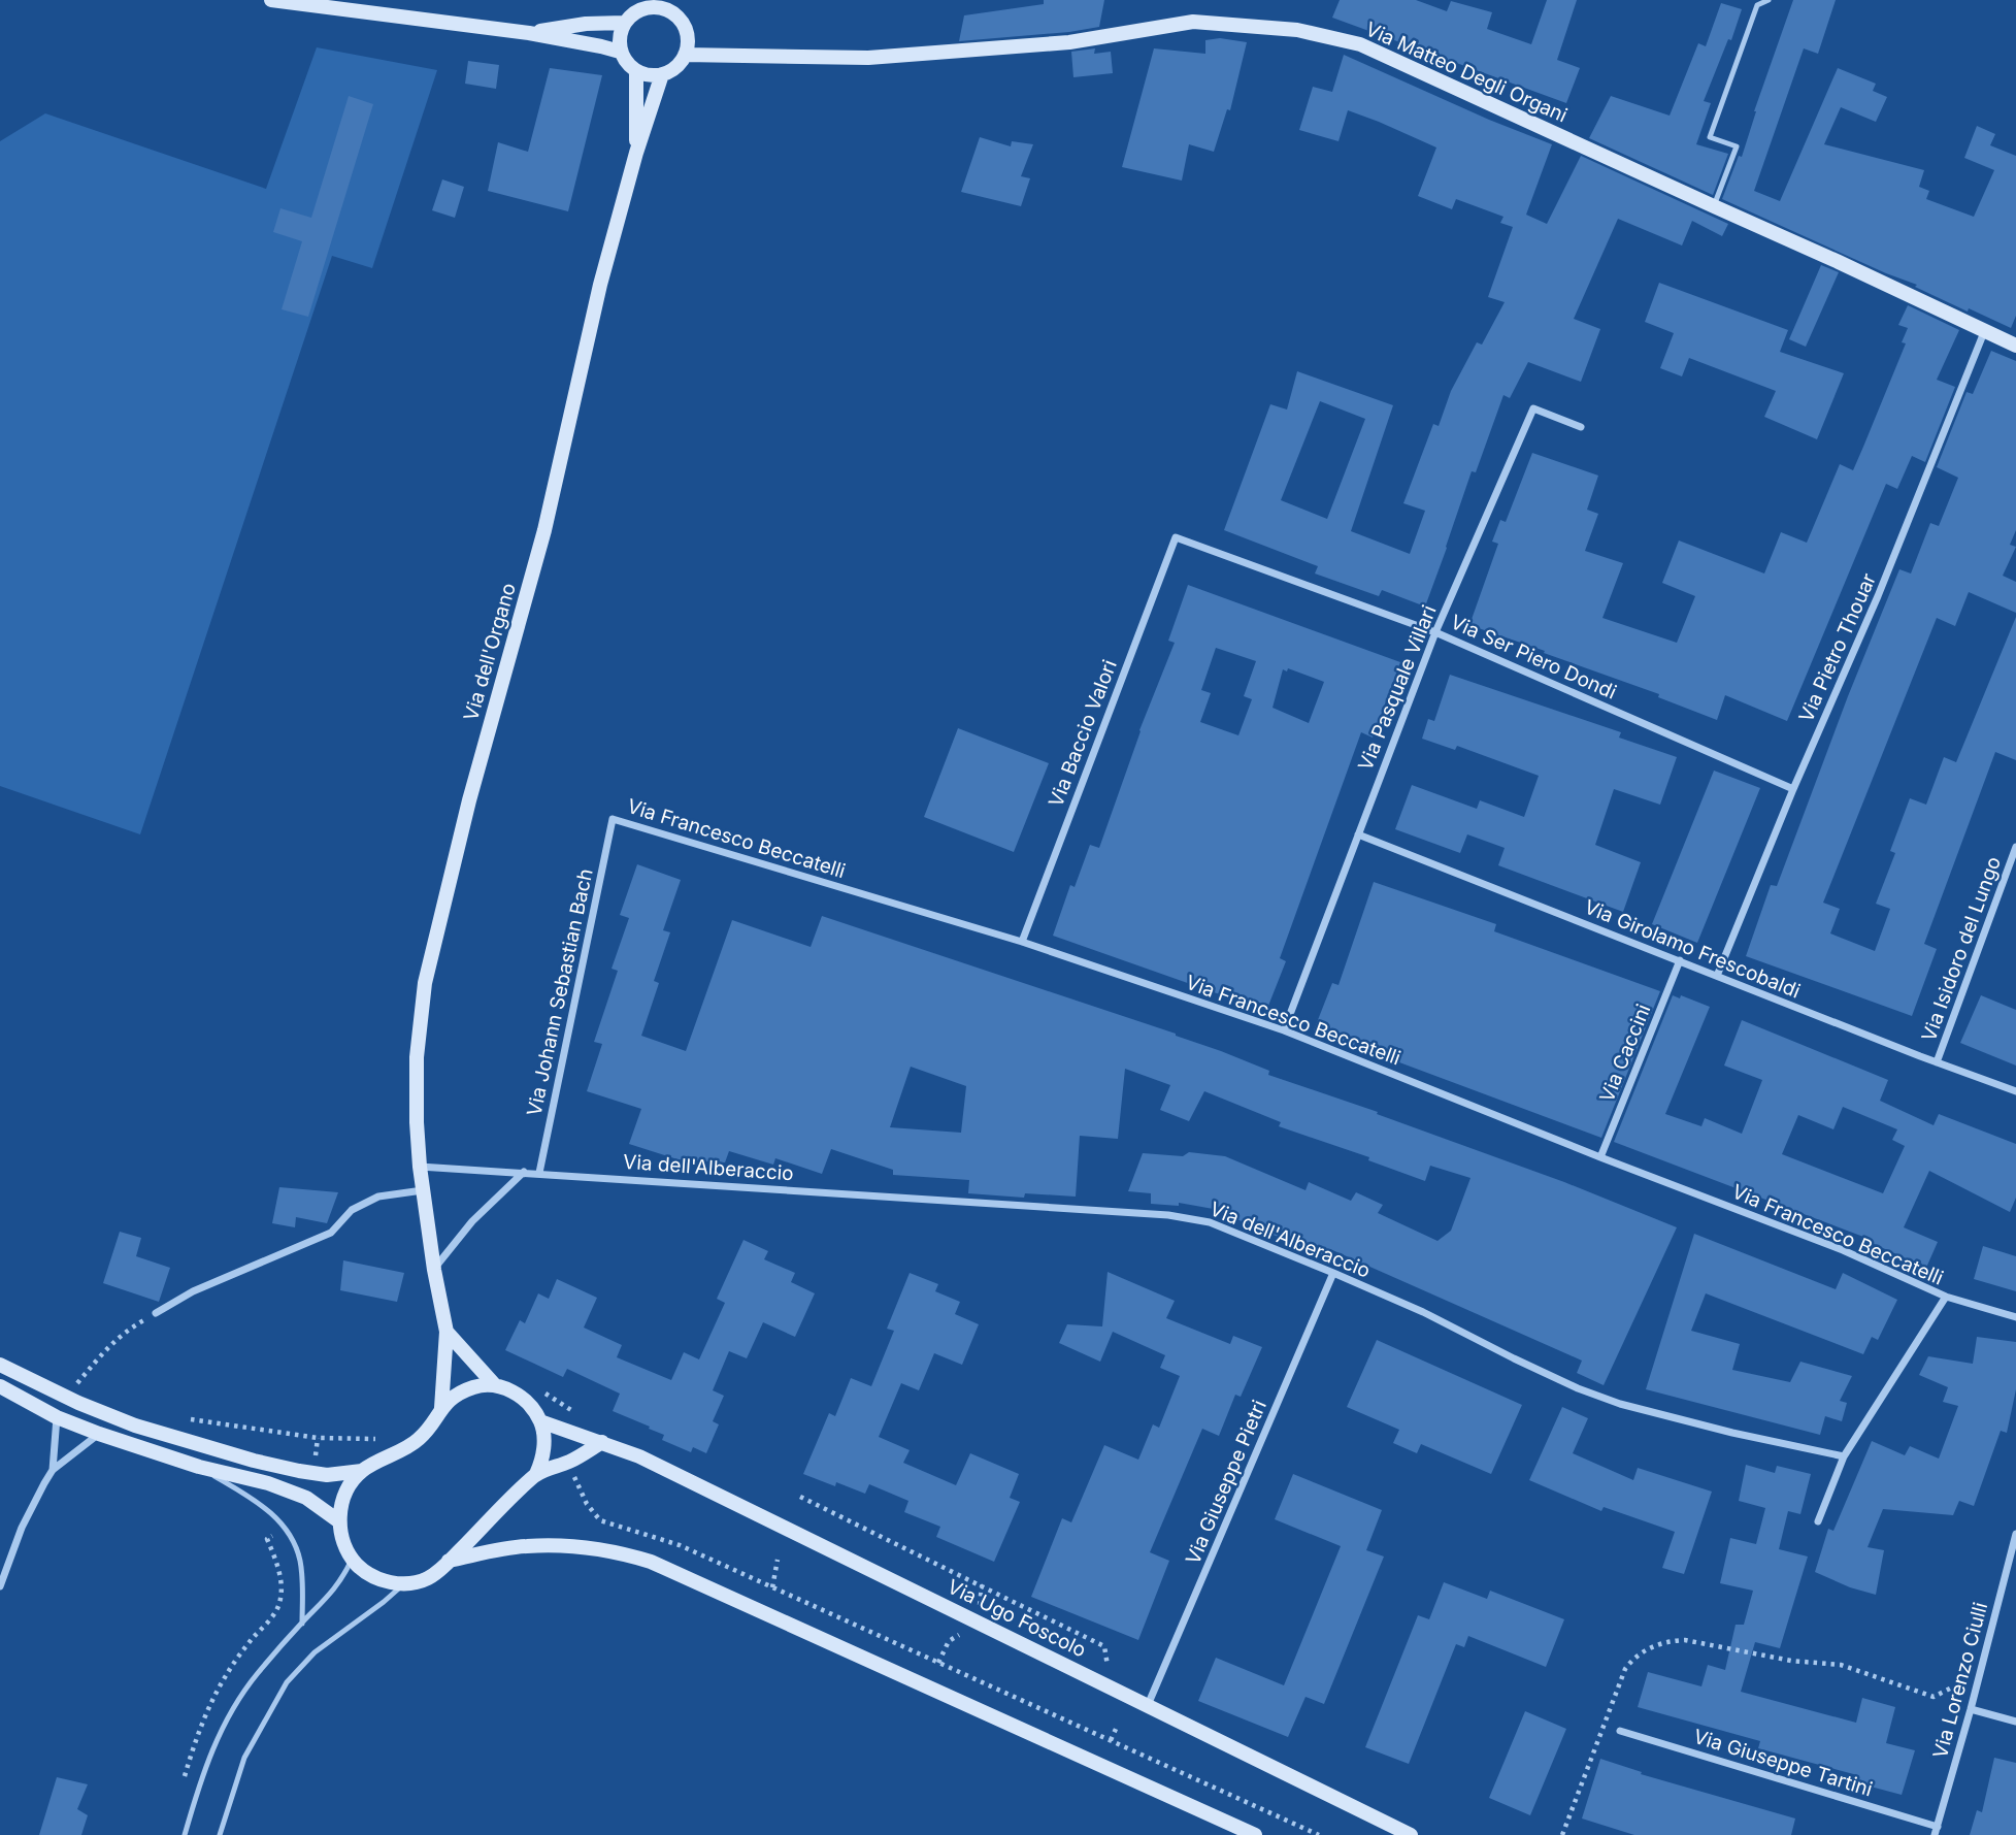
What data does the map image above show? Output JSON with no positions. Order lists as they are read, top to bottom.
{
  "streets": {
    "street": [
      "Via Matteo Degli Organi",
      "Via Pietro Thouar",
      "Via dell'Organo",
      "Via Ser Piero Dondi",
      "Via Pasquale Villari",
      "Via Baccio Valori",
      "Via Francesco Beccatelli",
      "Via Girolamo Frescobaldi",
      "Via Isidoro del Lungo",
      "Via Johann Sebastian Bach",
      "Via Caccini",
      "Via dell'Alberaccio",
      "Via Giuseppe Pietri",
      "Via Ugo Foscolo",
      "Via Lorenzo Ciulli",
      "Via Giuseppe Tartini"
    ]
  },
  "crossings": [
    ["Via Matteo Degli Organi", "Via Pietro Thouar"],
    ["Via Matteo Degli Organi", "Via dell'Organo"],
    ["Via Pietro Thouar", "Via Ser Piero Dondi"],
    ["Via Pietro Thouar", "Via Girolamo Frescobaldi"],
    ["Via dell'Organo", "Via dell'Alberaccio"],
    ["Via Ser Piero Dondi", "Via Pasquale Villari"],
    ["Via Ser Piero Dondi", "Via Baccio Valori"],
    ["Via Pasquale Villari", "Via Francesco Beccatelli"],
    ["Via Pasquale Villari", "Via Girolamo Frescobaldi"],
    ["Via Baccio Valori", "Via Francesco Beccatelli"],
    ["Via Francesco Beccatelli", "Via Johann Sebastian Bach"],
    ["Via Francesco Beccatelli", "Via Caccini"],
    ["Via Girolamo Frescobaldi", "Via Isidoro del Lungo"],
    ["Via Girolamo Frescobaldi", "Via Caccini"],
    ["Via Johann Sebastian Bach", "Via dell'Alberaccio"],
    ["Via dell'Alberaccio", "Via Giuseppe Pietri"],
    ["Via Giuseppe Pietri", "Via Ugo Foscolo"],
    ["Via Lorenzo Ciulli", "Via Giuseppe Tartini"]
  ]
}
